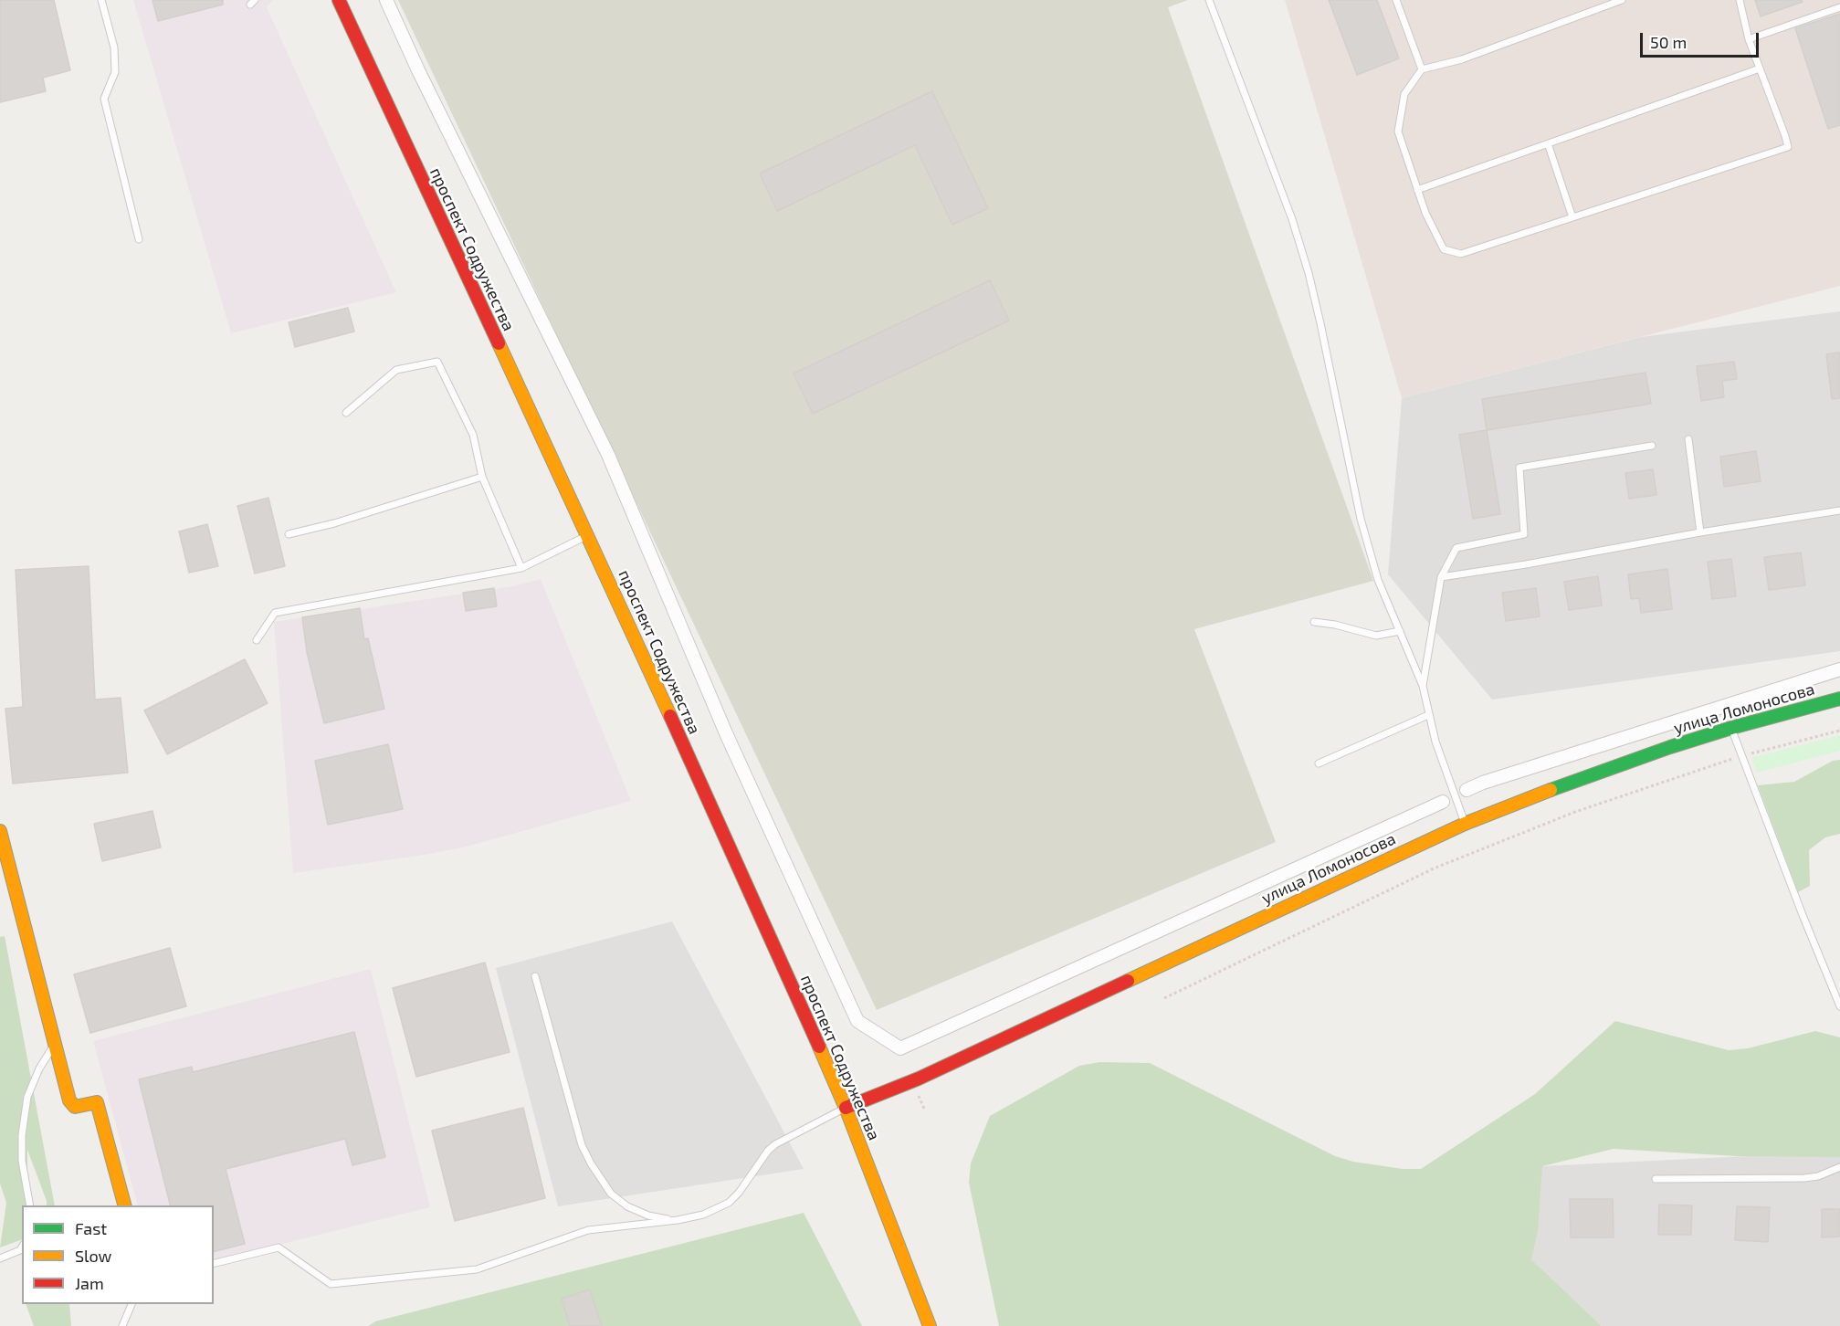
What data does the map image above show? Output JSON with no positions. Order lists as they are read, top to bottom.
{
  "streets": {
    "street": ["проспект Содружества", "улица Ломоносова"]
  },
  "crossings": [
    ["проспект Содружества", "улица Ломоносова"]
  ],
  "legend": ["Fast", "Slow", "Jam"],
  "scale_bar": "50 m"
}
